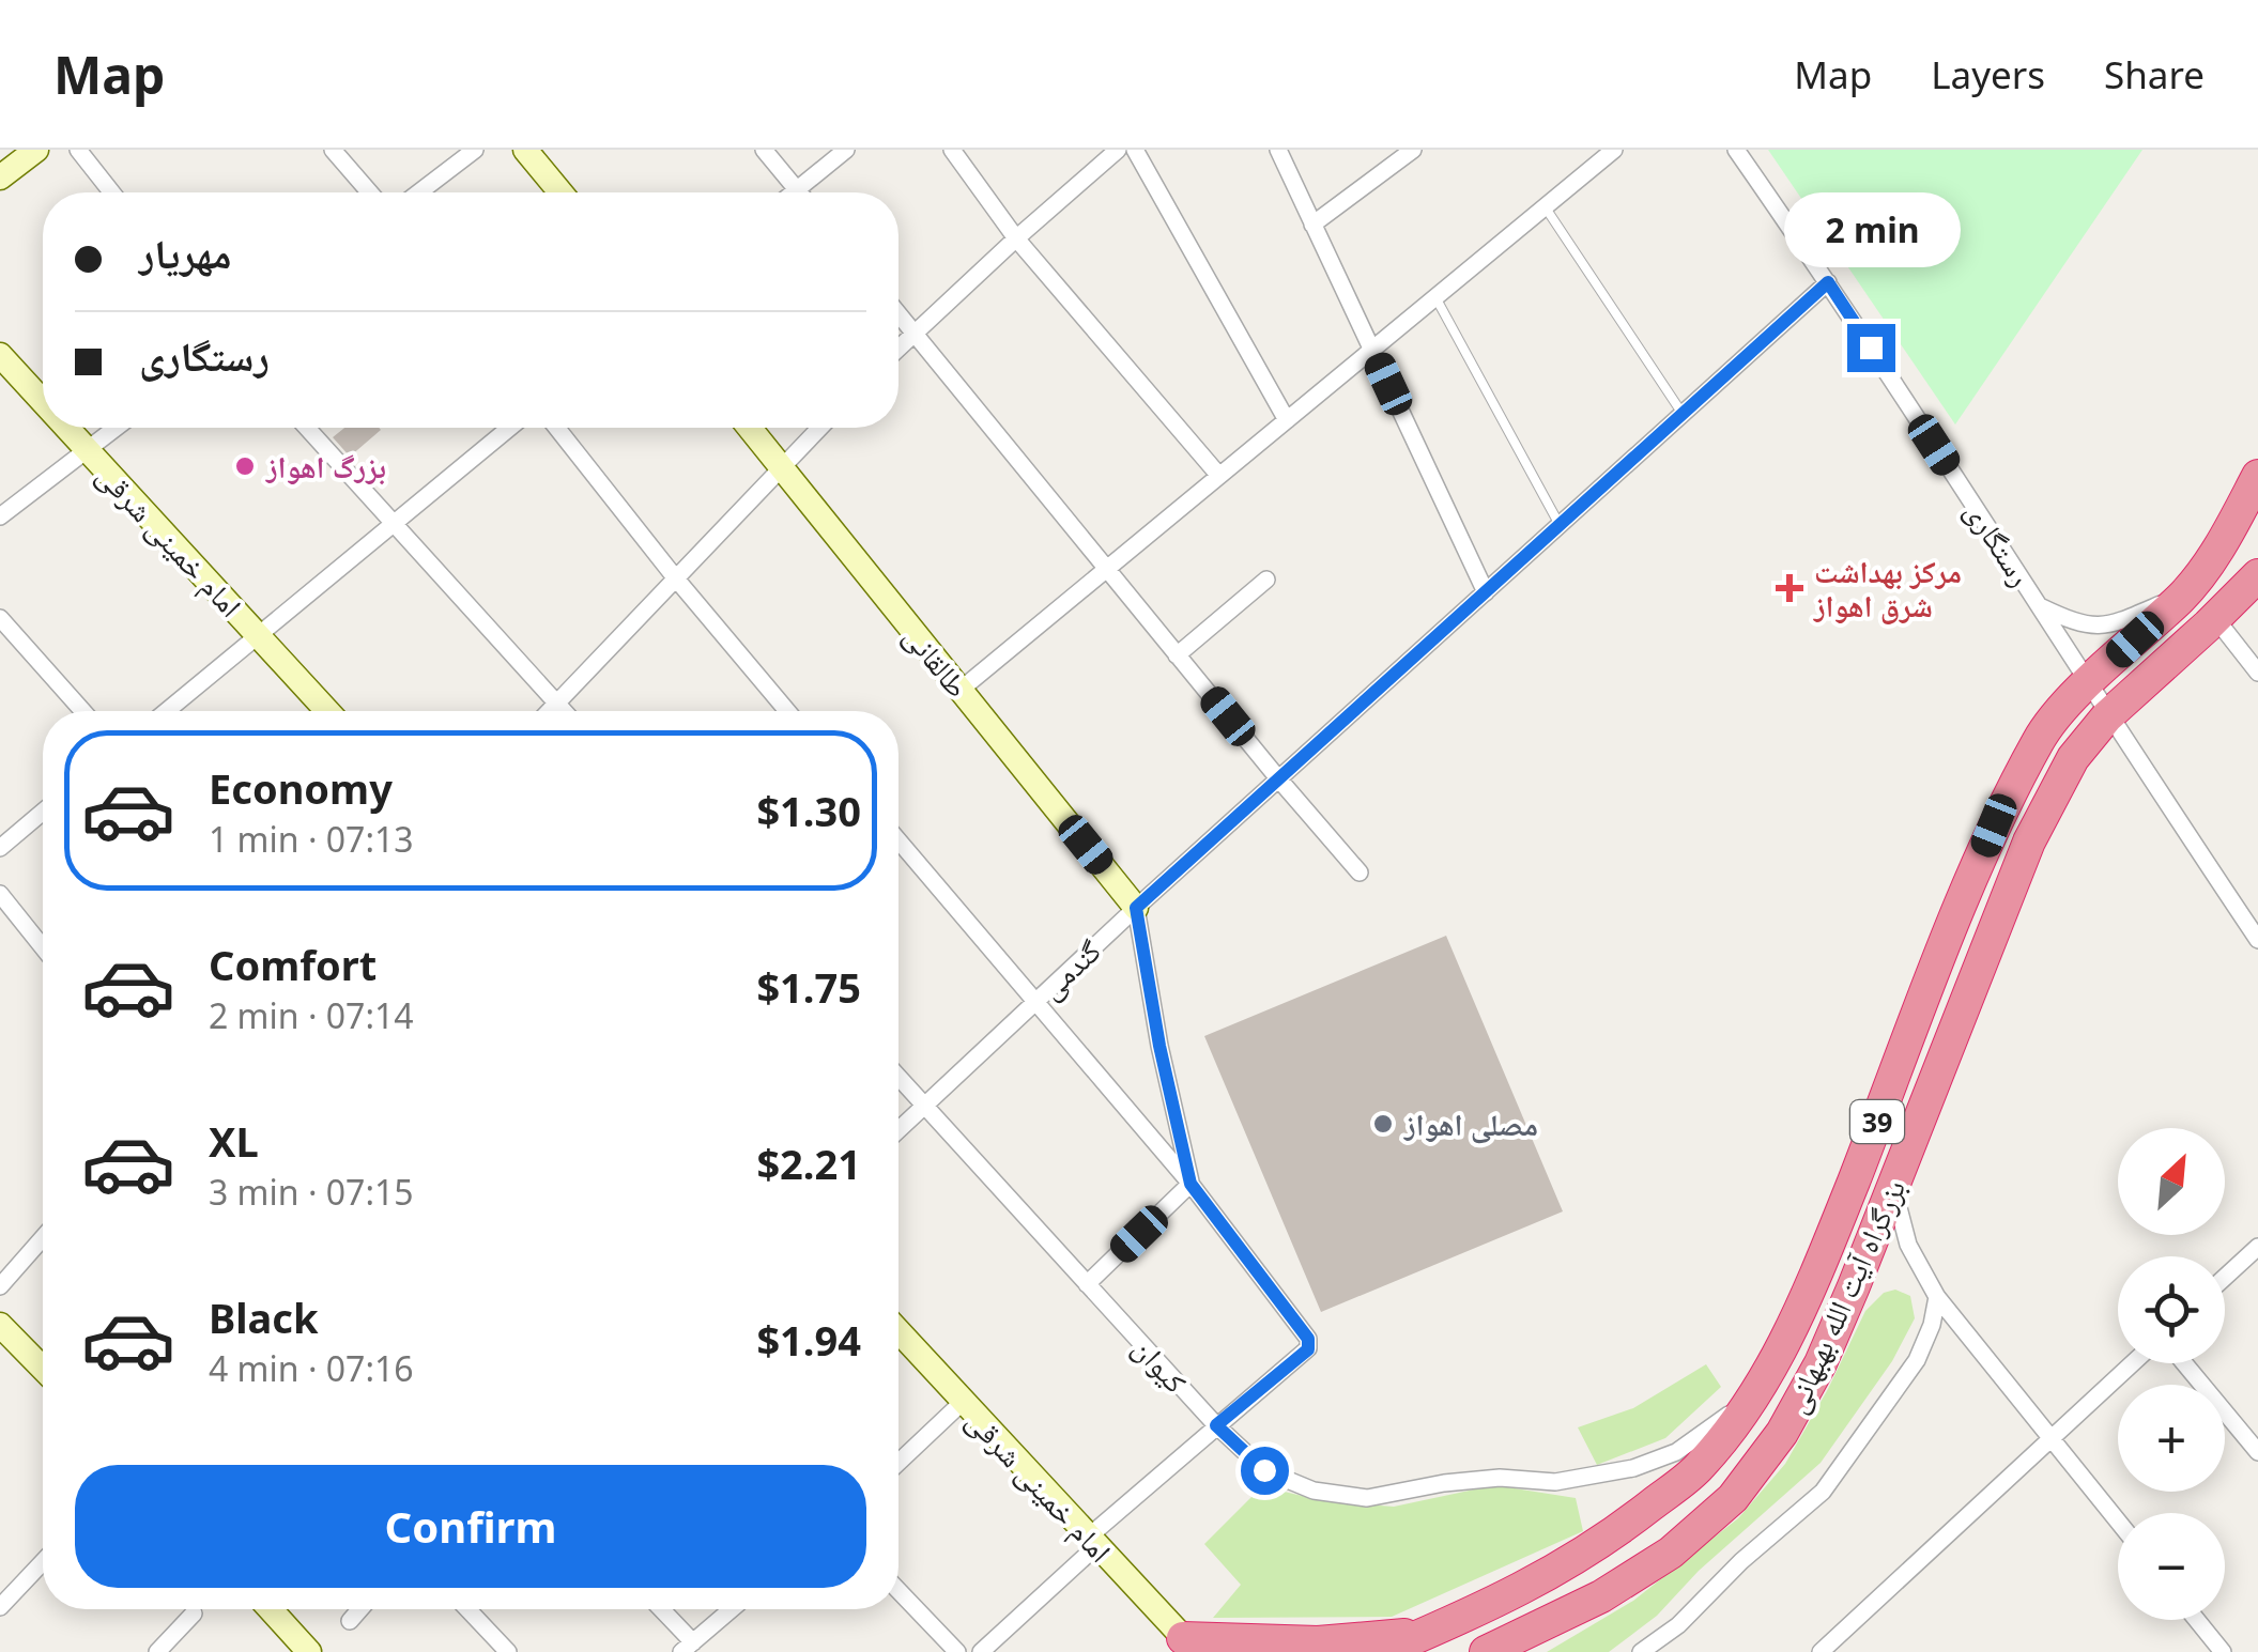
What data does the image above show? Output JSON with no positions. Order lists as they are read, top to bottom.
{
  "streets": {
    "highway": ["39", "بزرگراه آیت الله بهبهانی"],
    "main road": ["امام خمینی شرقی", "طالقانی"],
    "street": ["رستگاری", "گندمی", "کیوان"]
  },
  "crossings": [
    ["رستگاری", "گندمی"],
    ["رستگاری", "بزرگراه آیت الله بهبهانی"],
    ["طالقانی", "گندمی"],
    ["گندمی", "کیوان"],
    ["بزرگراه آیت الله بهبهانی", "کیوان"]
  ],
  "places": {
    "other": ["بزرگ اهواز", "مصلی اهواز"],
    "health": ["مرکز بهداشت شرق اهواز"]
  },
  "north": "top right",
  "page": {
    "header": "Map",
    "nav": ["Map", "Layers", "Share"],
    "bubble": "2 min",
    "banner": ["مهریار", "رستگاری"],
    "list": [
      {
        "name": "Economy",
        "note": "1 min · 07:13",
        "value": "$1.30"
      },
      {
        "name": "Comfort",
        "note": "2 min · 07:14",
        "value": "$1.75"
      },
      {
        "name": "XL",
        "note": "3 min · 07:15",
        "value": "$2.21"
      },
      {
        "name": "Black",
        "note": "4 min · 07:16",
        "value": "$1.94"
      }
    ],
    "map_buttons": ["+", "−"],
    "buttons": "Confirm"
  }
}
